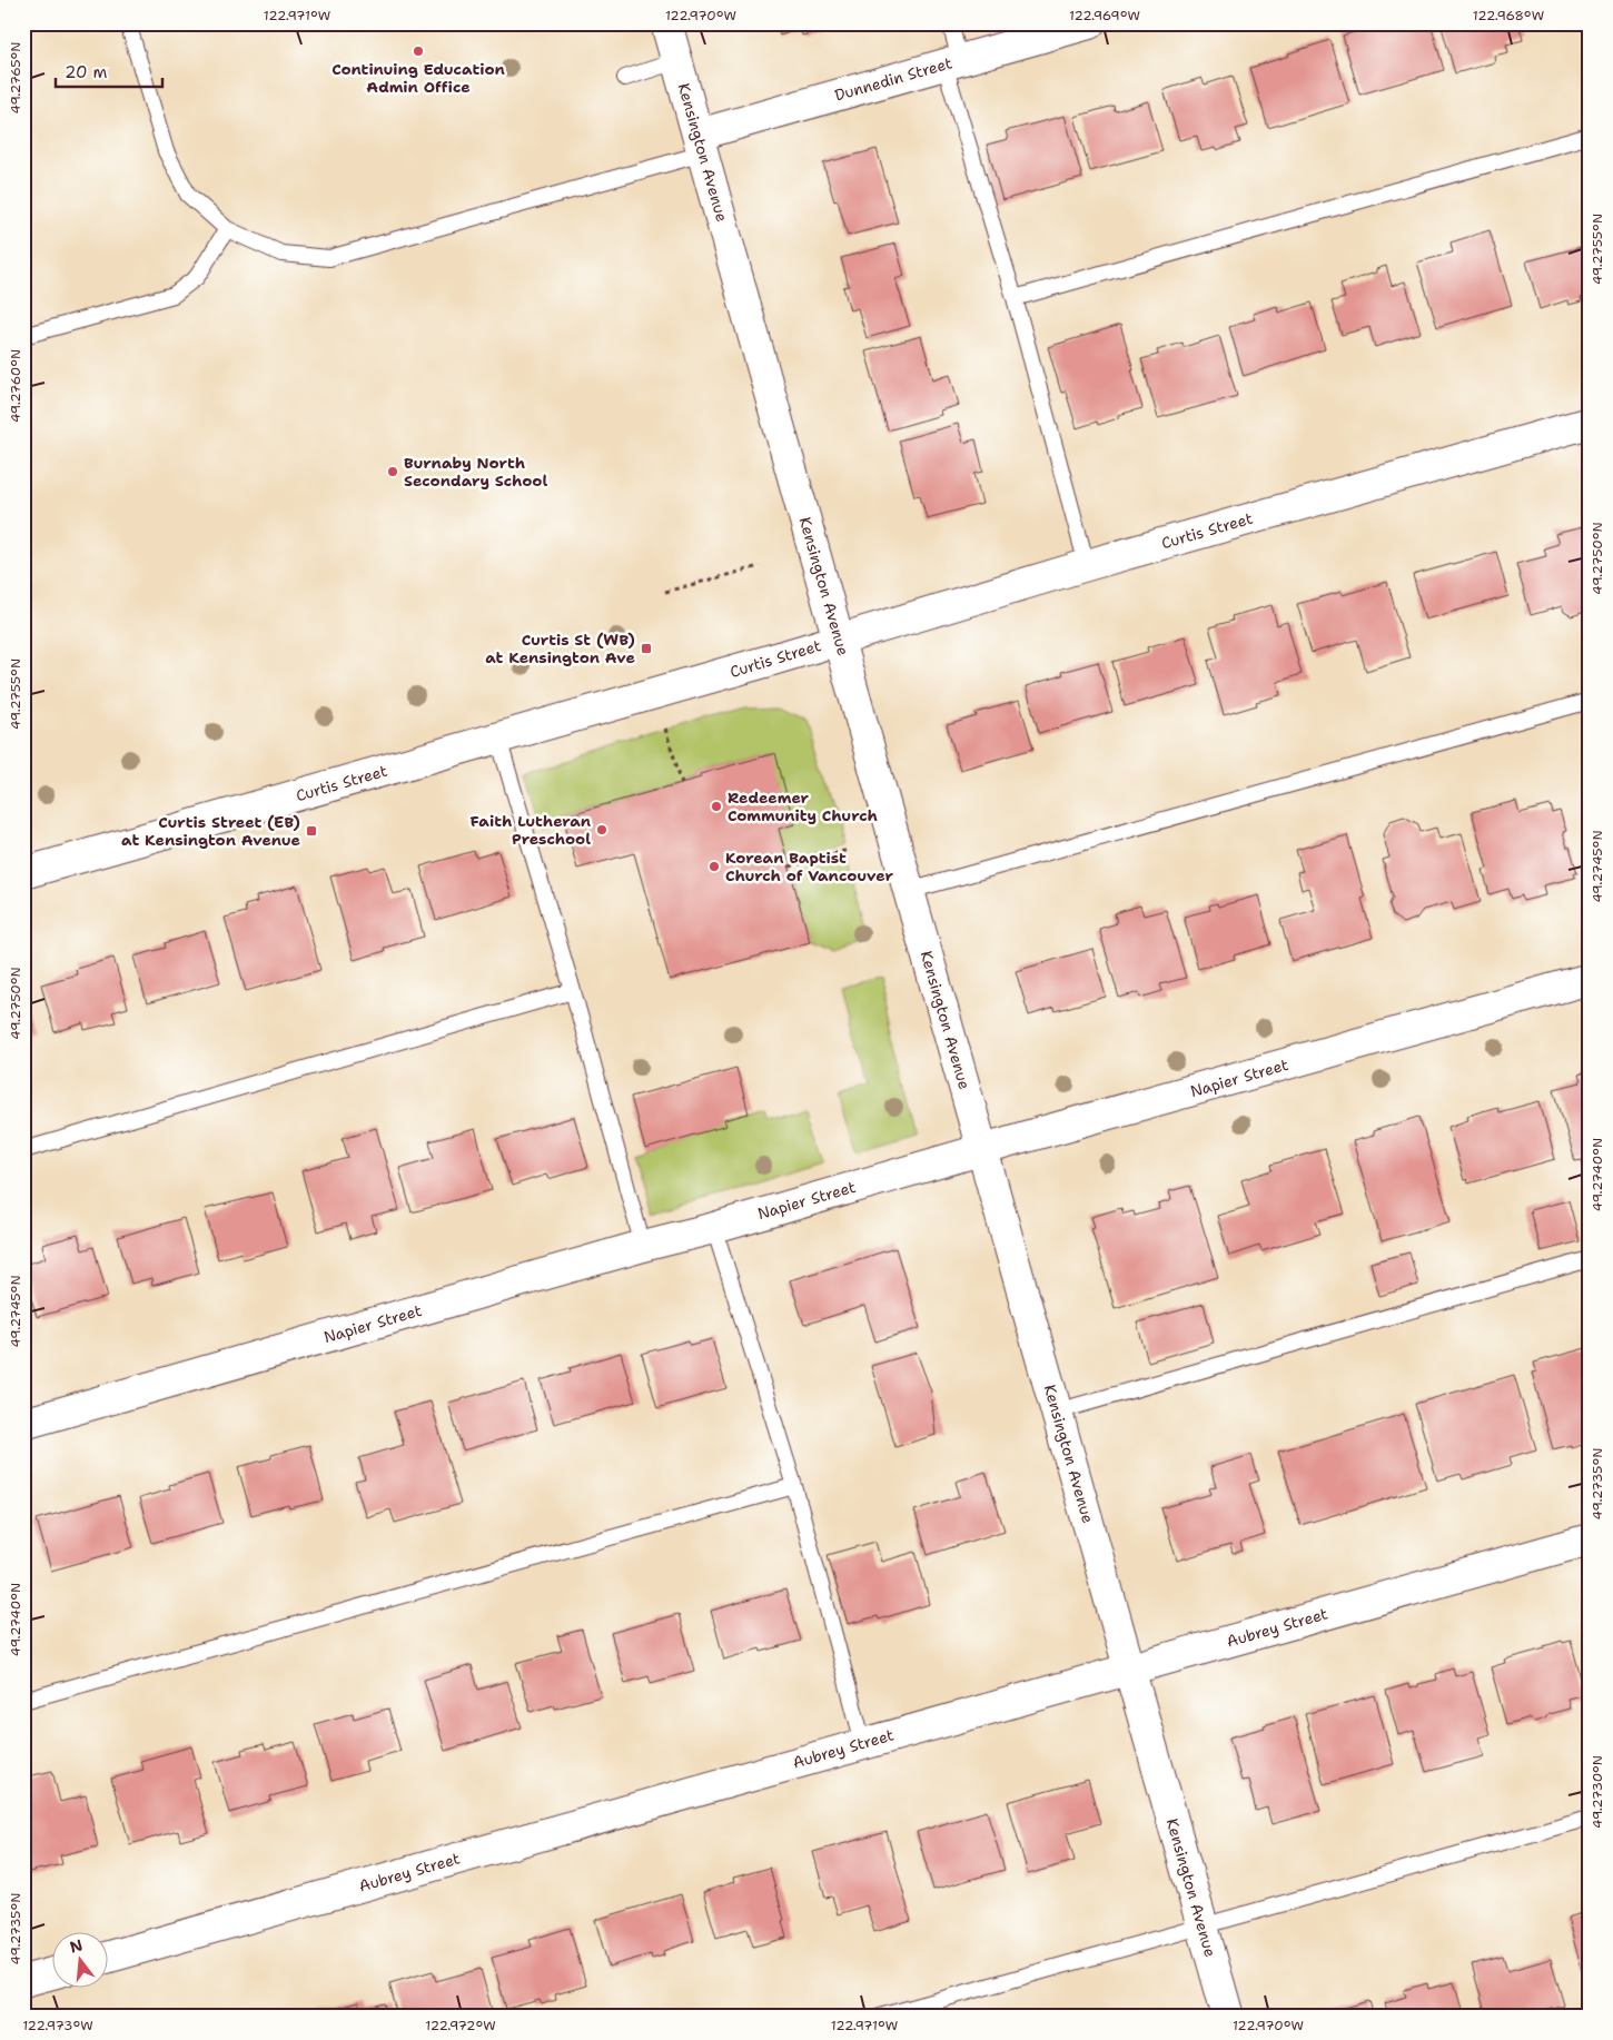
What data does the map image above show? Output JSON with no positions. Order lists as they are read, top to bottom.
{
  "streets": {
    "street": [
      "Dunnedin Street",
      "Kensington Avenue",
      "Curtis Street",
      "Napier Street",
      "Aubrey Street"
    ]
  },
  "crossings": [
    ["Dunnedin Street", "Kensington Avenue"],
    ["Kensington Avenue", "Curtis Street"],
    ["Kensington Avenue", "Napier Street"],
    ["Kensington Avenue", "Aubrey Street"]
  ],
  "places": {
    "other": [
      "Continuing Education Admin Office",
      "Burnaby North Secondary School",
      "Redeemer Community Church",
      "Faith Lutheran Preschool",
      "Korean Baptist Church of Vancouver"
    ],
    "transit": ["Curtis St (WB) at Kensington Ave", "Curtis Street (EB) at Kensington Avenue"]
  },
  "scale_bar": "20 m",
  "north": "top",
  "coordinates": [
    "122.971°W",
    "122.970°W",
    "122.969°W",
    "122.968°W",
    "49.2765°N",
    "49.2755°N",
    "49.2760°N",
    "49.2750°N",
    "49.2745°N",
    "49.2740°N",
    "49.2735°N",
    "49.2730°N",
    "122.973°W",
    "122.972°W"
  ]
}
